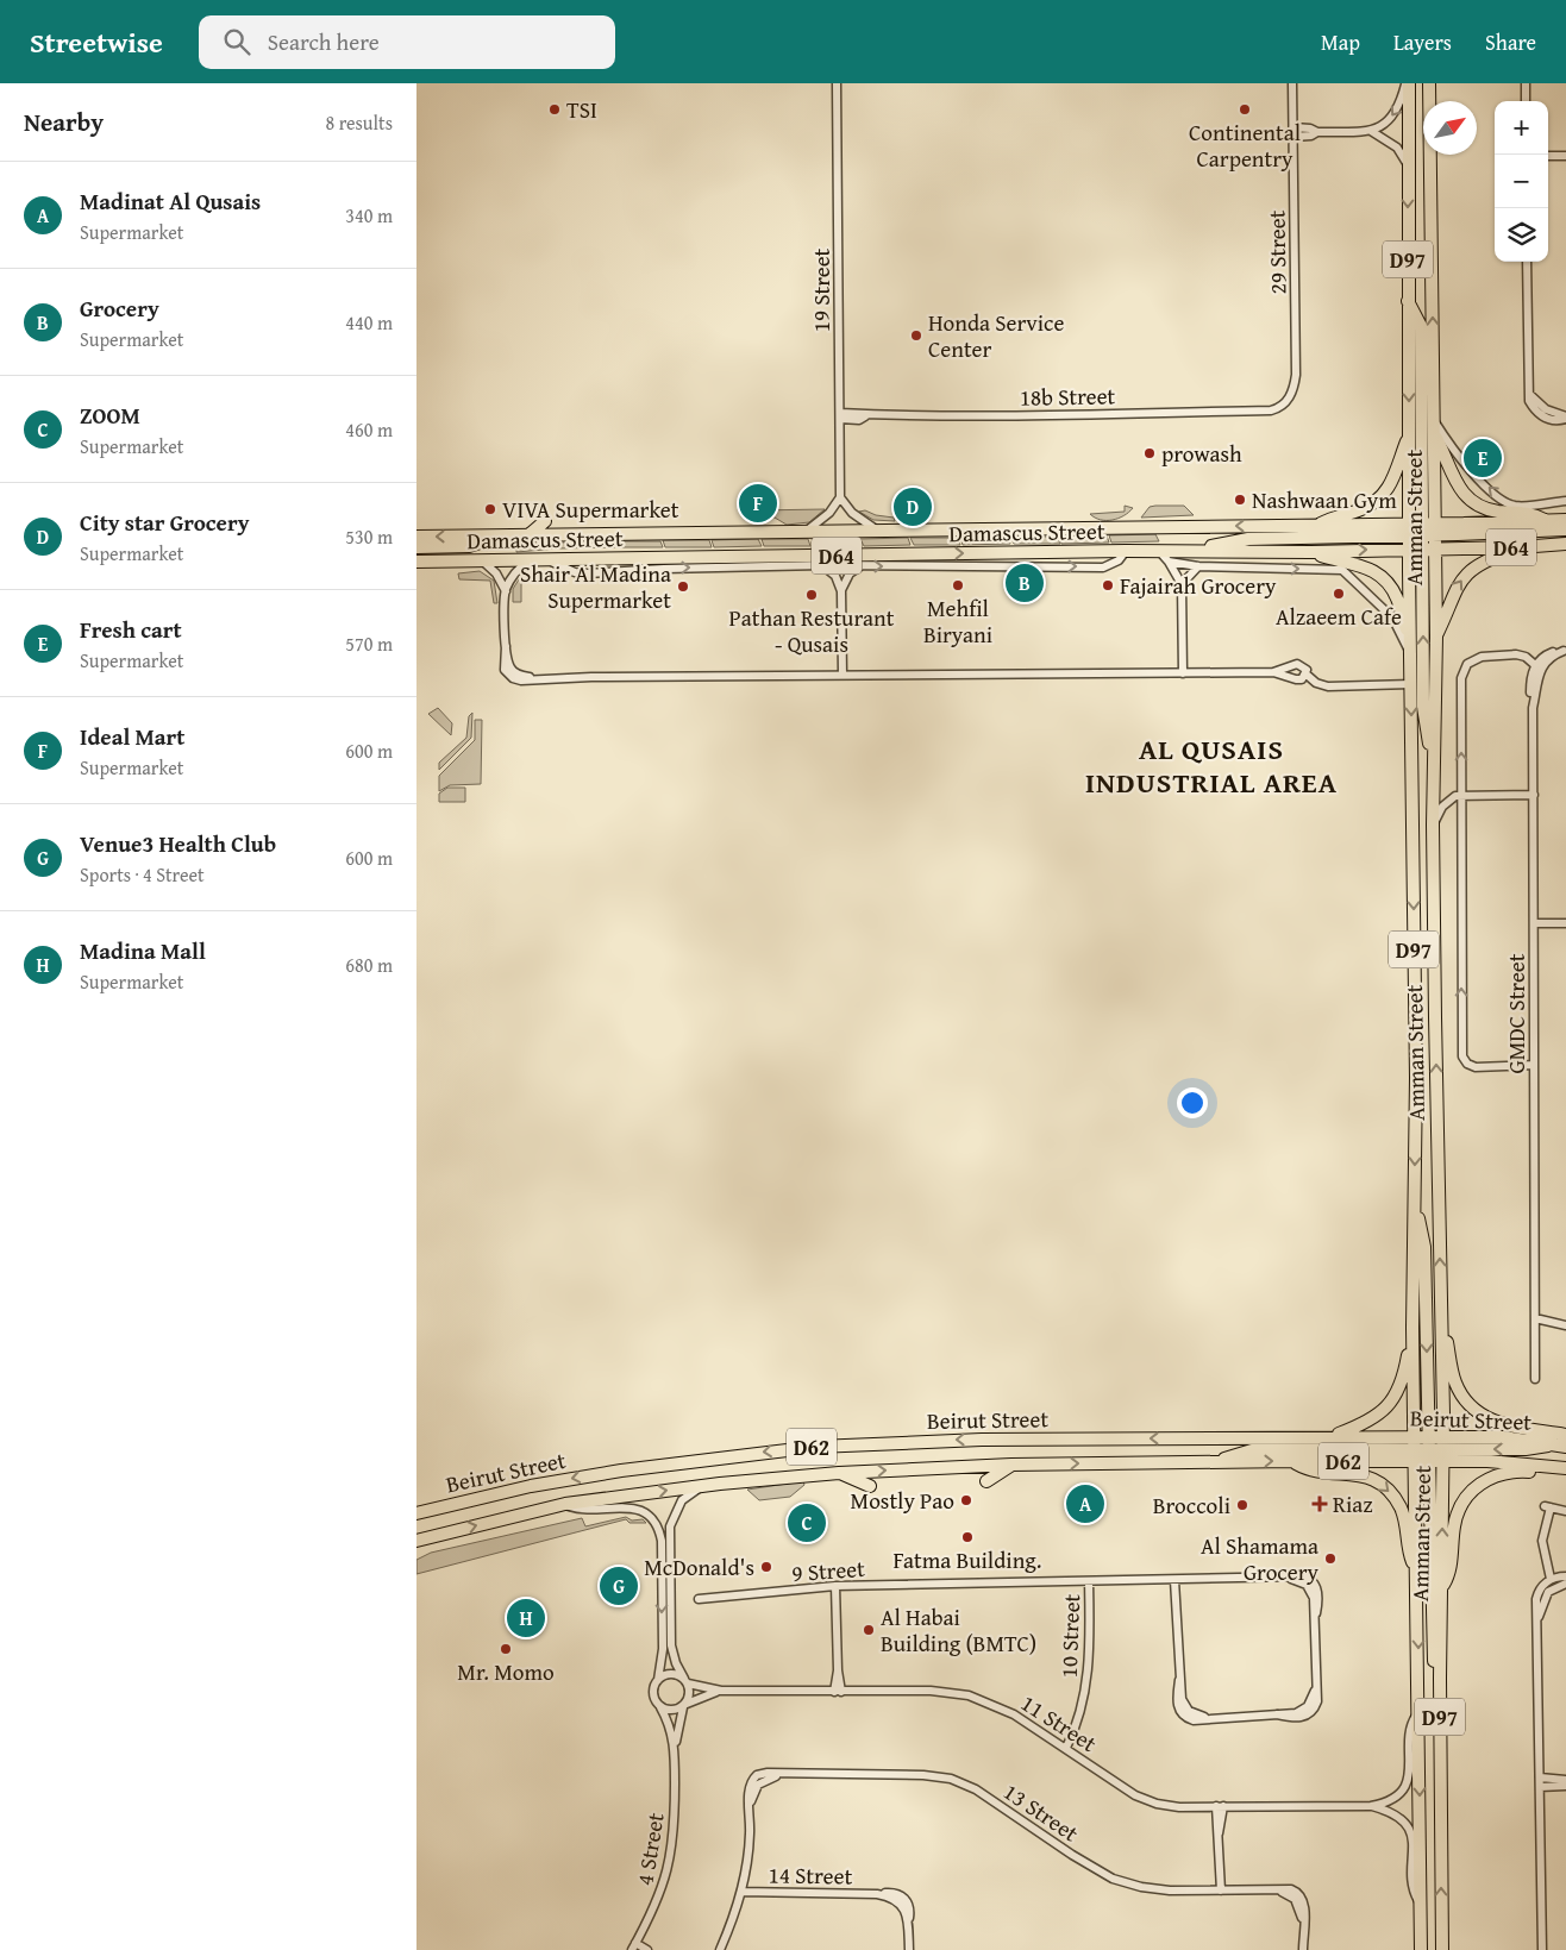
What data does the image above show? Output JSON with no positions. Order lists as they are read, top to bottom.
{
  "streets": {
    "main road": [
      "D97",
      "Amman Street",
      "Damascus Street",
      "D64",
      "Beirut Street",
      "D62"
    ],
    "street": [
      "29 Street",
      "19 Street",
      "18b Street",
      "GMDC Street",
      "9 Street",
      "10 Street",
      "11 Street",
      "13 Street",
      "4 Street",
      "14 Street"
    ]
  },
  "crossings": [
    ["29 Street", "18b Street"],
    ["19 Street", "18b Street"],
    ["Amman Street", "Damascus Street"],
    ["Amman Street", "Beirut Street"],
    ["Amman Street", "11 Street"],
    ["9 Street", "10 Street"],
    ["10 Street", "11 Street"],
    ["11 Street", "4 Street"],
    ["13 Street", "14 Street"]
  ],
  "districts": ["AL QUSAIS INDUSTRIAL AREA"],
  "places": {
    "other": [
      "TSI",
      "Continental Carpentry",
      "Honda Service Center",
      "prowash",
      "Nashwaan Gym",
      "VIVA Supermarket",
      "Mehfil Biryani",
      "Fajairah Grocery",
      "Shair Al Madina Supermarket",
      "Alzaeem Cafe",
      "Pathan Resturant - Qusais",
      "Mostly Pao",
      "Broccoli",
      "Fatma Building.",
      "Al Shamama Grocery",
      "McDonald's",
      "Al Habai Building (BMTC)",
      "Mr. Momo"
    ],
    "health": ["Riaz"]
  },
  "north": "top right",
  "page": {
    "header": "Streetwise",
    "search": "Search here",
    "nav": ["Map", "Layers", "Share"],
    "heading": ["Nearby", "8 results"],
    "map_buttons": ["+", "−"],
    "list": [
      {
        "mark": "A",
        "name": "Madinat Al Qusais",
        "note": "Supermarket",
        "value": "340 m"
      },
      {
        "mark": "B",
        "name": "Grocery",
        "note": "Supermarket",
        "value": "440 m"
      },
      {
        "mark": "C",
        "name": "ZOOM",
        "note": "Supermarket",
        "value": "460 m"
      },
      {
        "mark": "D",
        "name": "City star Grocery",
        "note": "Supermarket",
        "value": "530 m"
      },
      {
        "mark": "E",
        "name": "Fresh cart",
        "note": "Supermarket",
        "value": "570 m"
      },
      {
        "mark": "F",
        "name": "Ideal Mart",
        "note": "Supermarket",
        "value": "600 m"
      },
      {
        "mark": "G",
        "name": "Venue3 Health Club",
        "note": "Sports · 4 Street",
        "value": "600 m"
      },
      {
        "mark": "H",
        "name": "Madina Mall",
        "note": "Supermarket",
        "value": "680 m"
      }
    ],
    "pins": [
      "E",
      "F",
      "D",
      "B",
      "A",
      "C",
      "G",
      "H"
    ]
  }
}
